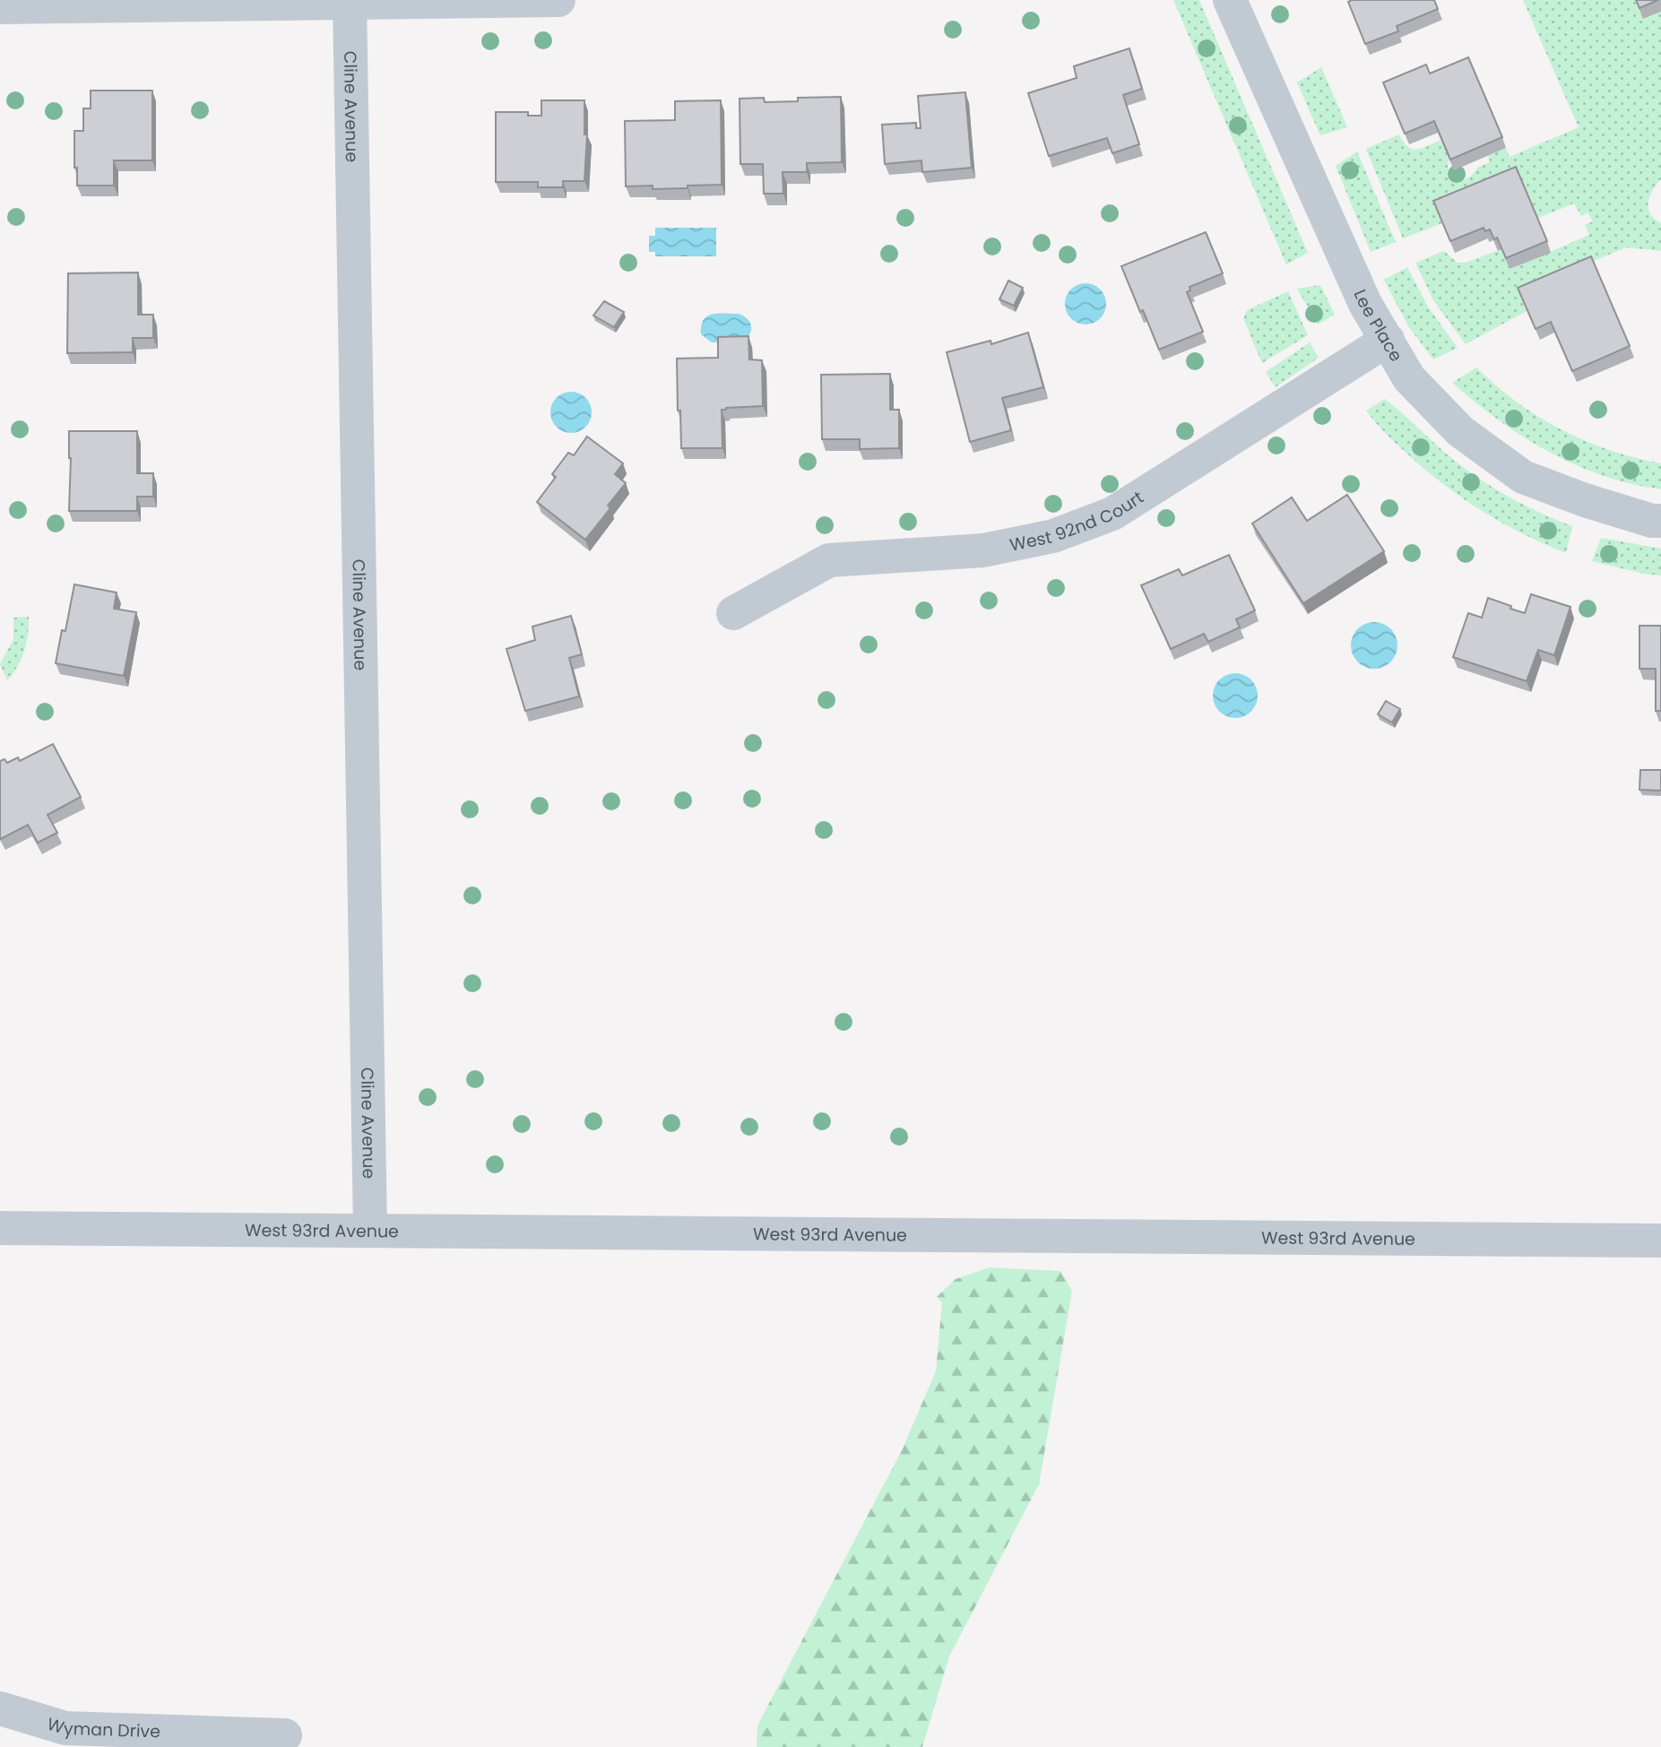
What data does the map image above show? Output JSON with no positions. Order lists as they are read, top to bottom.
{
  "streets": {
    "street": [
      "Cline Avenue",
      "Lee Place",
      "West 92nd Court",
      "West 93rd Avenue",
      "Wyman Drive"
    ]
  },
  "crossings": [
    ["Cline Avenue", "West 93rd Avenue"],
    ["Lee Place", "West 92nd Court"]
  ]
}
